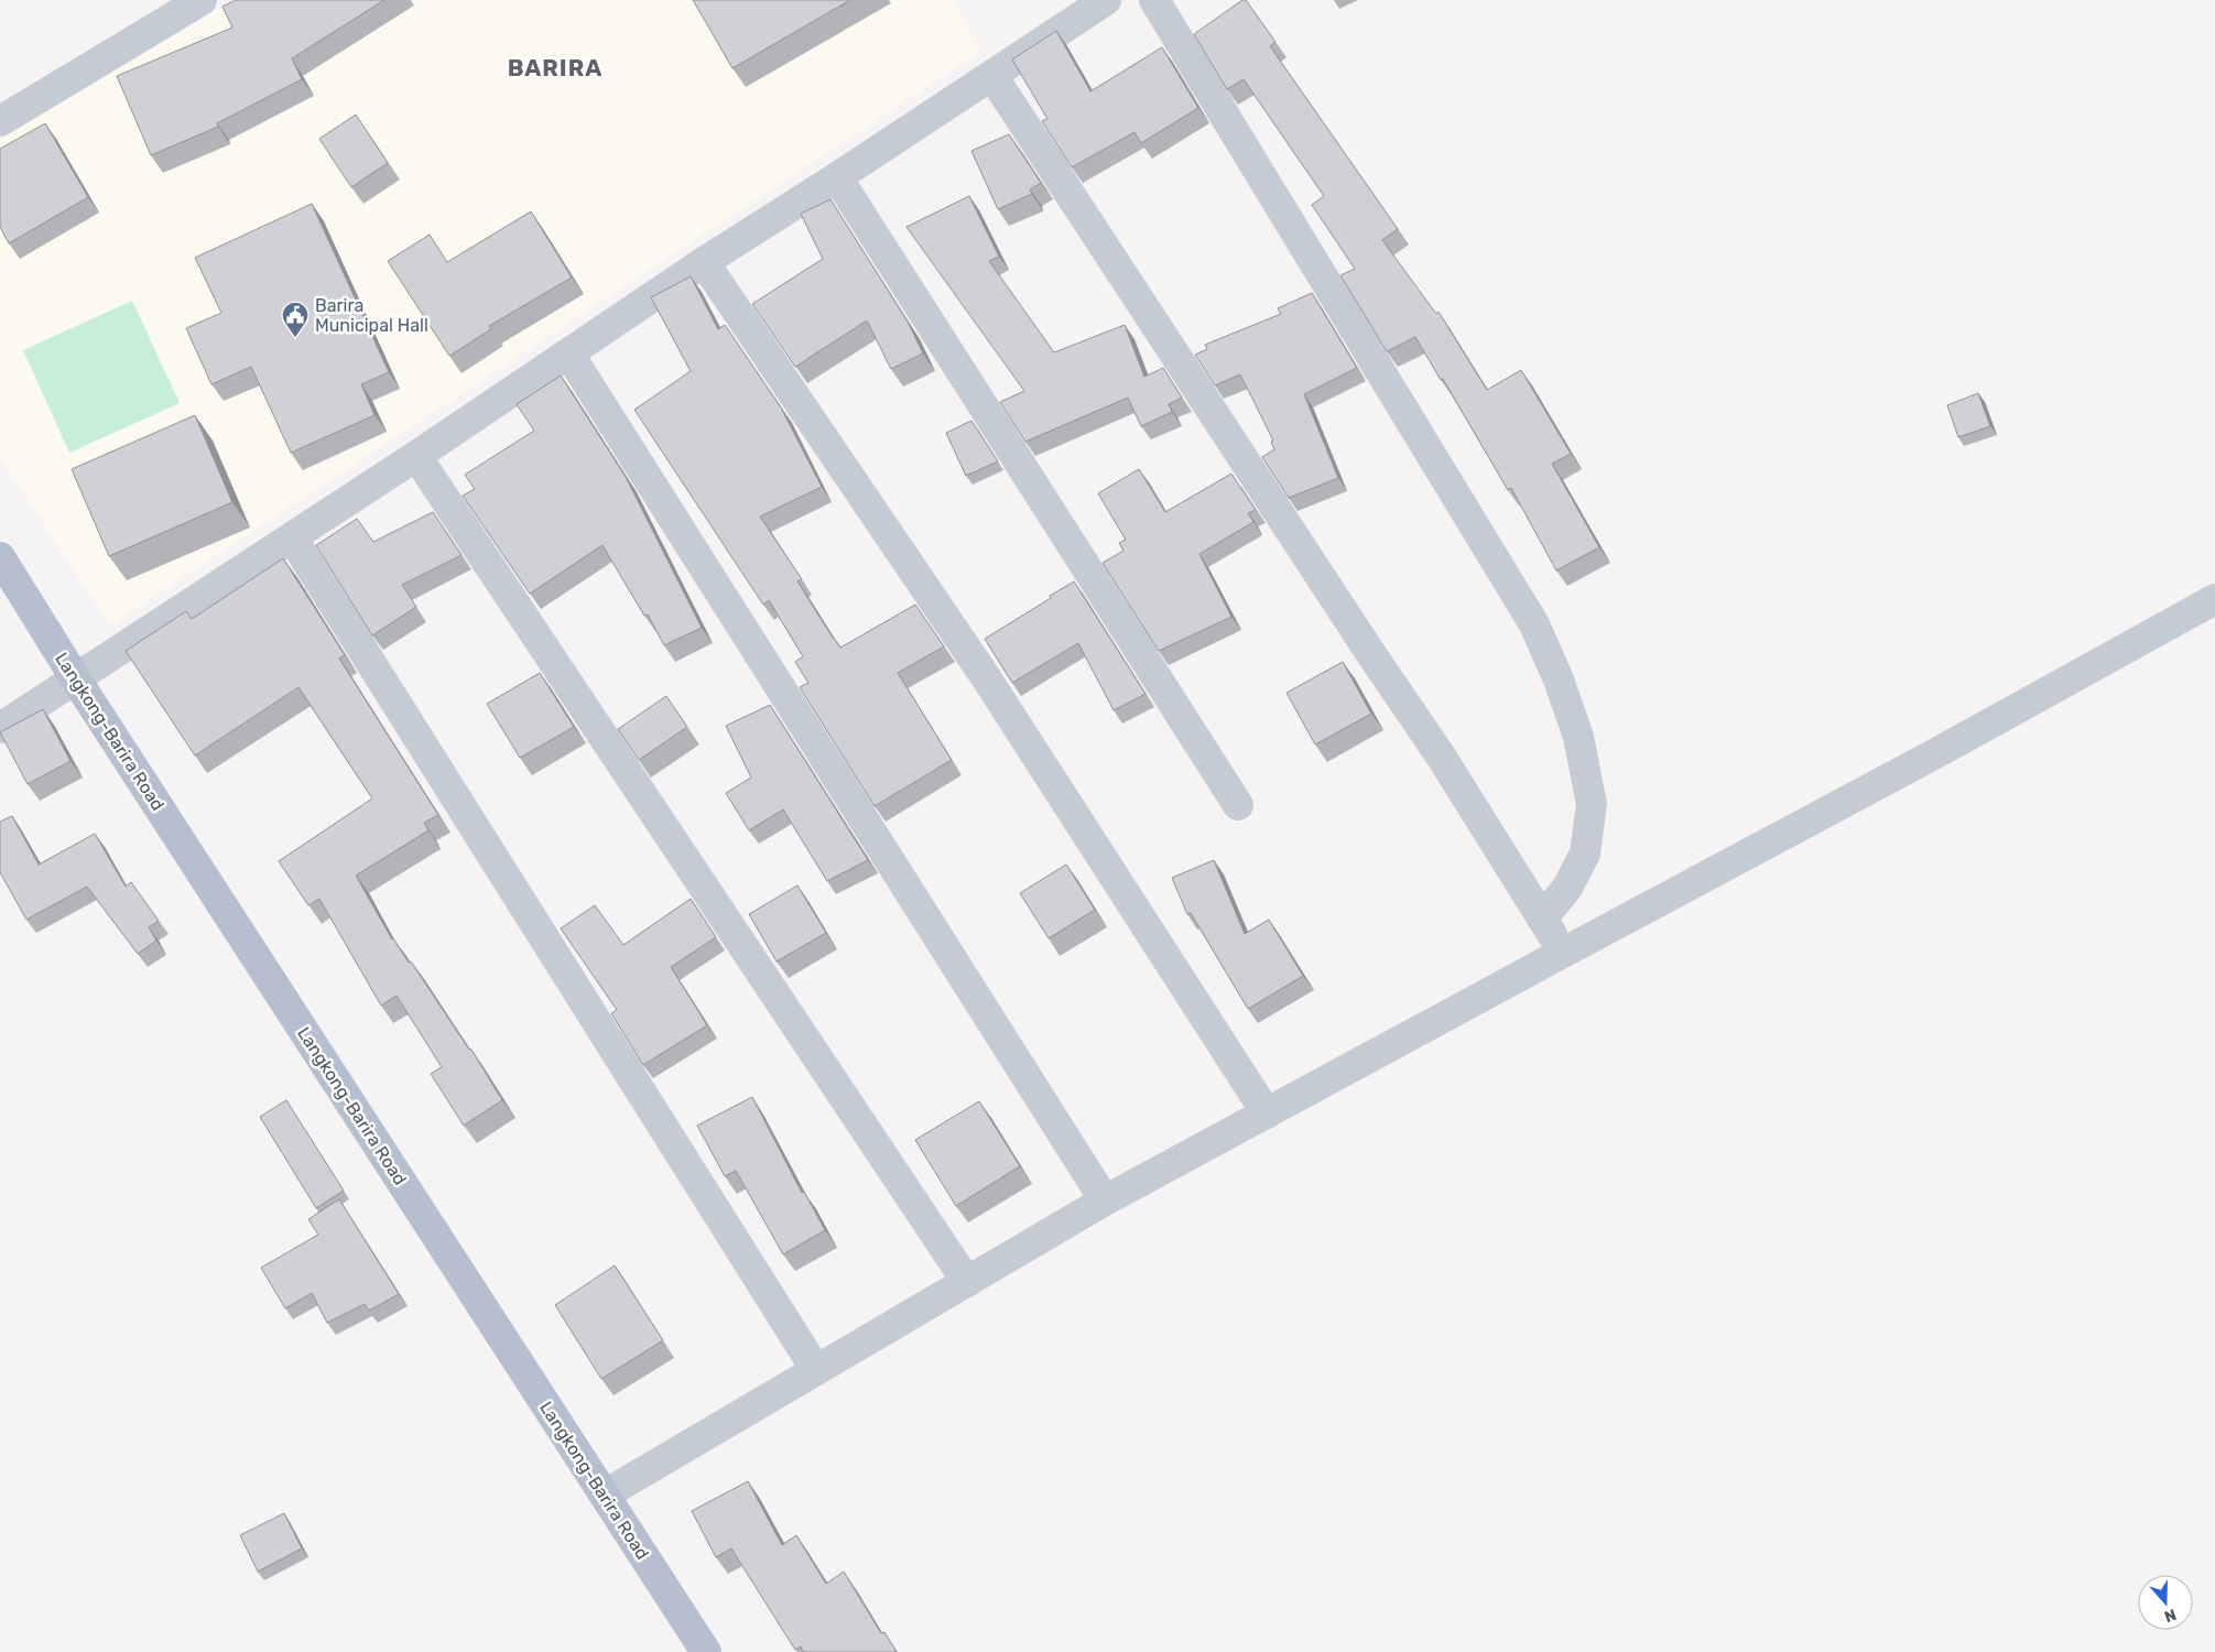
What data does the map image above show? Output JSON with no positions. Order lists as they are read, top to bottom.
{
  "streets": {
    "main road": ["Langkong-Barira Road"]
  },
  "districts": ["BARIRA"],
  "places": {
    "public building": ["Barira Municipal Hall"]
  },
  "north": "bottom"
}
